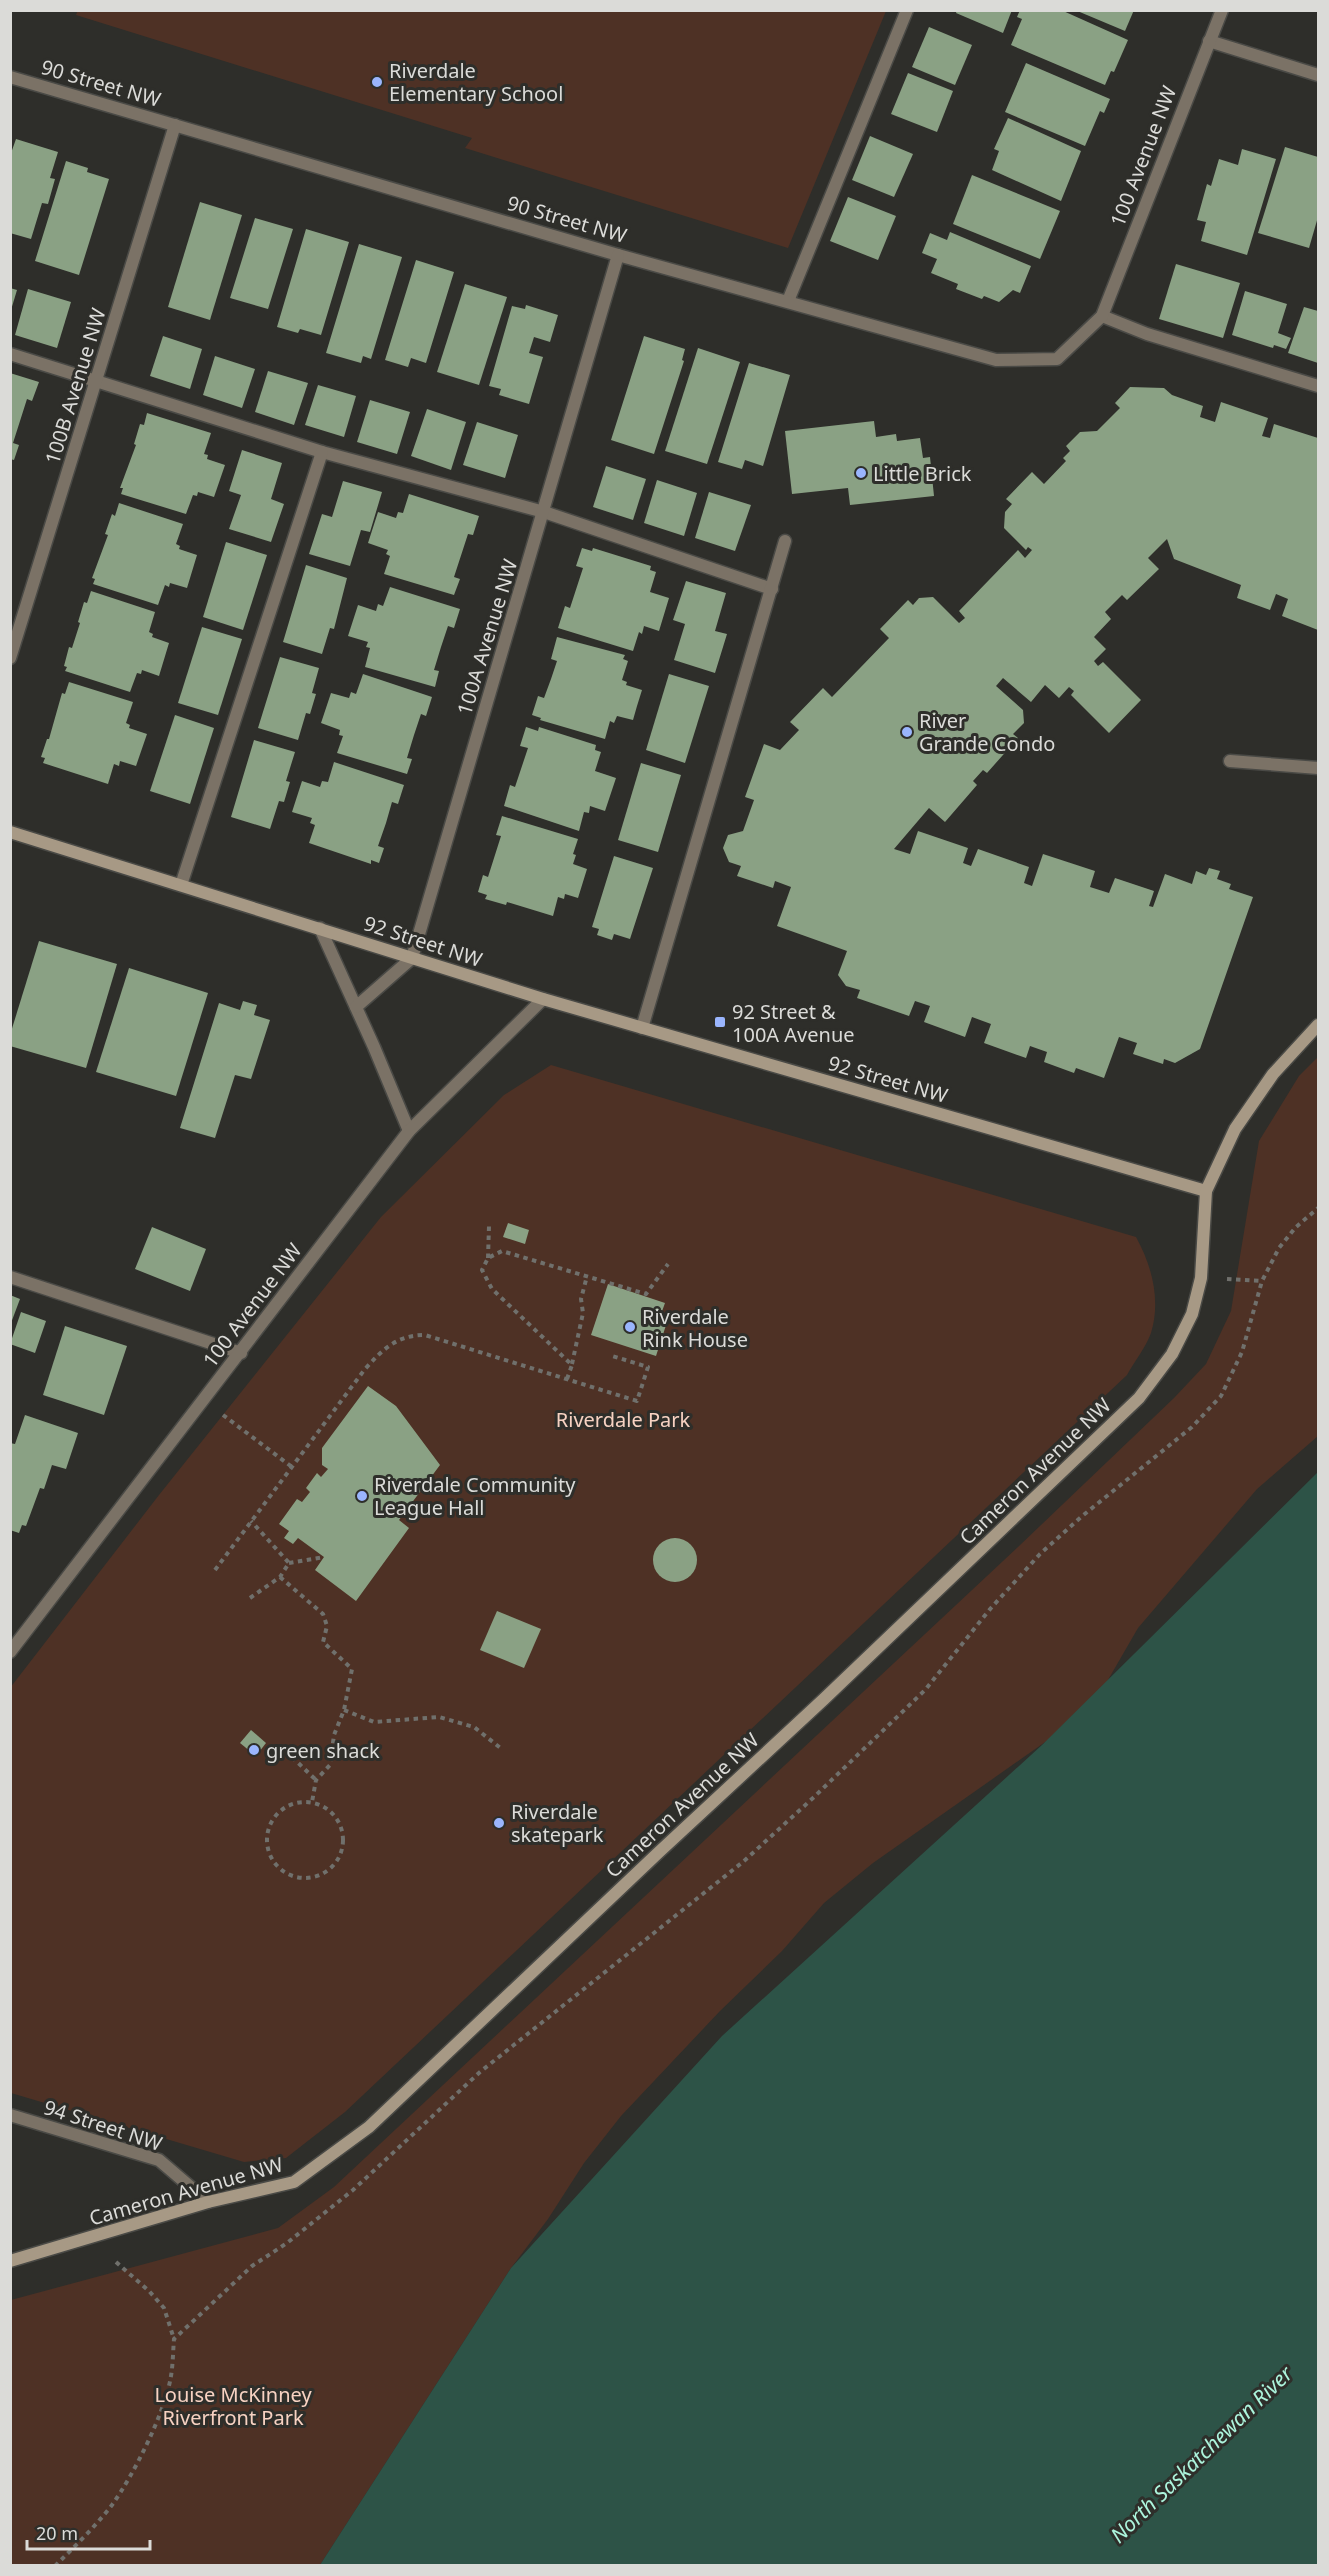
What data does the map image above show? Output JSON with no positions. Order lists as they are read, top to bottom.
{
  "streets": {
    "street": [
      "90 Street NW",
      "100 Avenue NW",
      "100B Avenue NW",
      "100A Avenue NW",
      "92 Street NW",
      "Cameron Avenue NW",
      "94 Street NW"
    ]
  },
  "crossings": [
    ["90 Street NW", "100 Avenue NW"],
    ["90 Street NW", "100B Avenue NW"],
    ["90 Street NW", "100A Avenue NW"],
    ["100 Avenue NW", "92 Street NW"],
    ["100A Avenue NW", "92 Street NW"],
    ["92 Street NW", "Cameron Avenue NW"],
    ["Cameron Avenue NW", "94 Street NW"]
  ],
  "water": ["North Saskatchewan River"],
  "parks": ["Riverdale Park", "Louise McKinney Riverfront Park"],
  "places": {
    "other": [
      "Riverdale Elementary School",
      "Little Brick",
      "River Grande Condo",
      "Riverdale Rink House",
      "Riverdale Community League Hall",
      "green shack",
      "Riverdale skatepark"
    ],
    "transit": ["92 Street & 100A Avenue"]
  },
  "scale_bar": "20 m"
}
